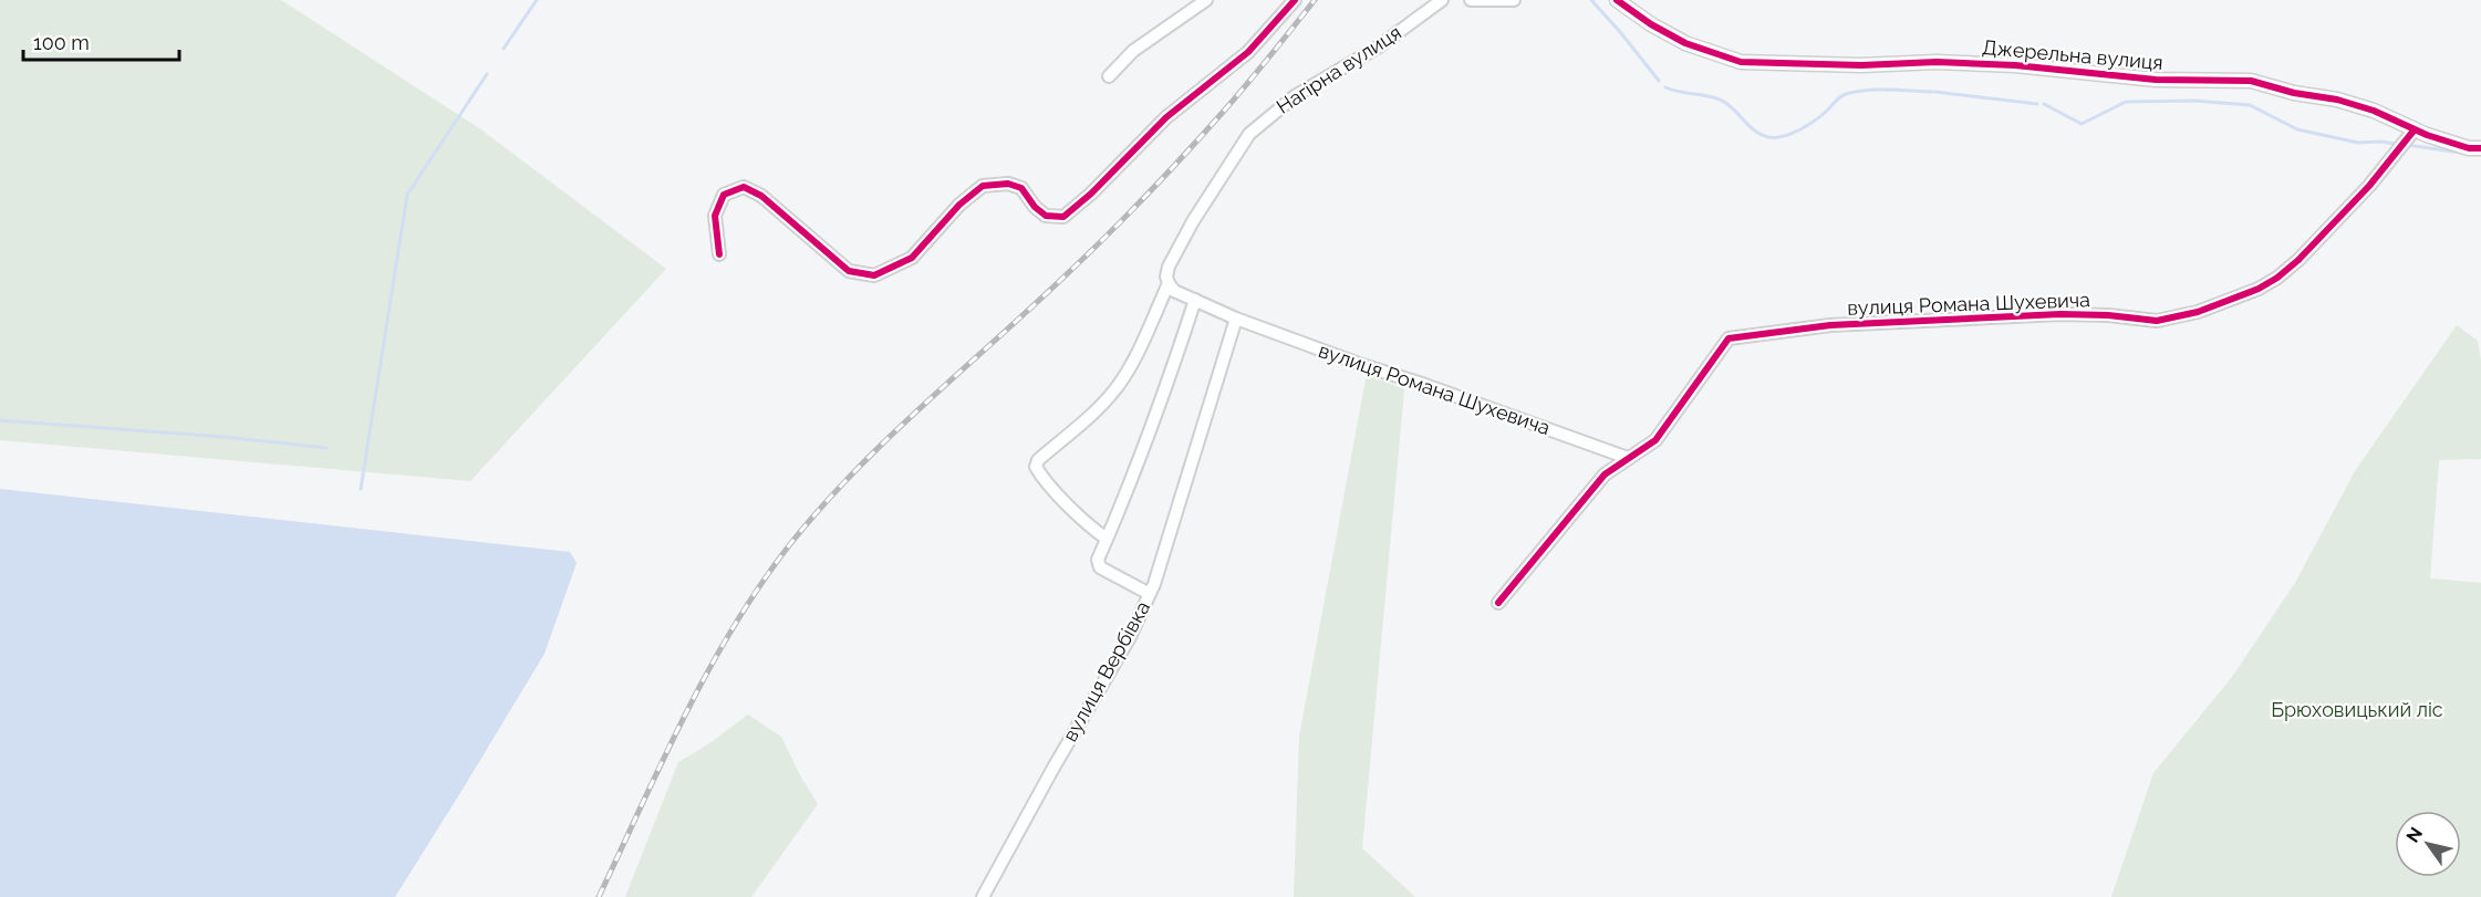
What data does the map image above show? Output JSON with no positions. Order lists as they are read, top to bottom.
{
  "streets": {
    "street": [
      "Джерельна вулиця",
      "Нагірна вулиця",
      "вулиця Романа Шухевича",
      "вулиця Вербівка"
    ]
  },
  "crossings": [
    ["Джерельна вулиця", "вулиця Романа Шухевича"],
    ["Нагірна вулиця", "вулиця Романа Шухевича"],
    ["вулиця Романа Шухевича", "вулиця Вербівка"]
  ],
  "parks": ["Брюховицький ліс"],
  "scale_bar": "100 m",
  "north": "top left"
}
